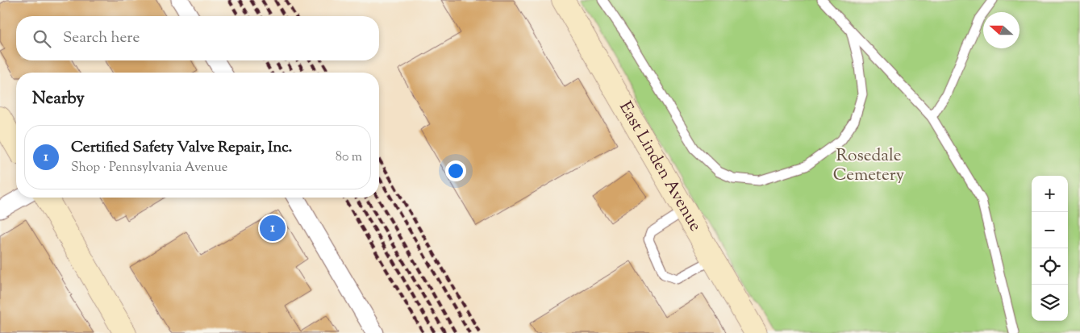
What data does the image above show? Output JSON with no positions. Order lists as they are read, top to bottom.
{
  "streets": {
    "street": ["East Linden Avenue"]
  },
  "parks": ["Rosedale Cemetery"],
  "north": "left",
  "page": {
    "search": "Search here",
    "heading": "Nearby",
    "list": [
      {
        "mark": "1",
        "name": "Certified Safety Valve Repair, Inc.",
        "note": "Shop · Pennsylvania Avenue",
        "value": "80 m"
      }
    ],
    "map_buttons": ["+", "−"],
    "pins": "1"
  }
}
